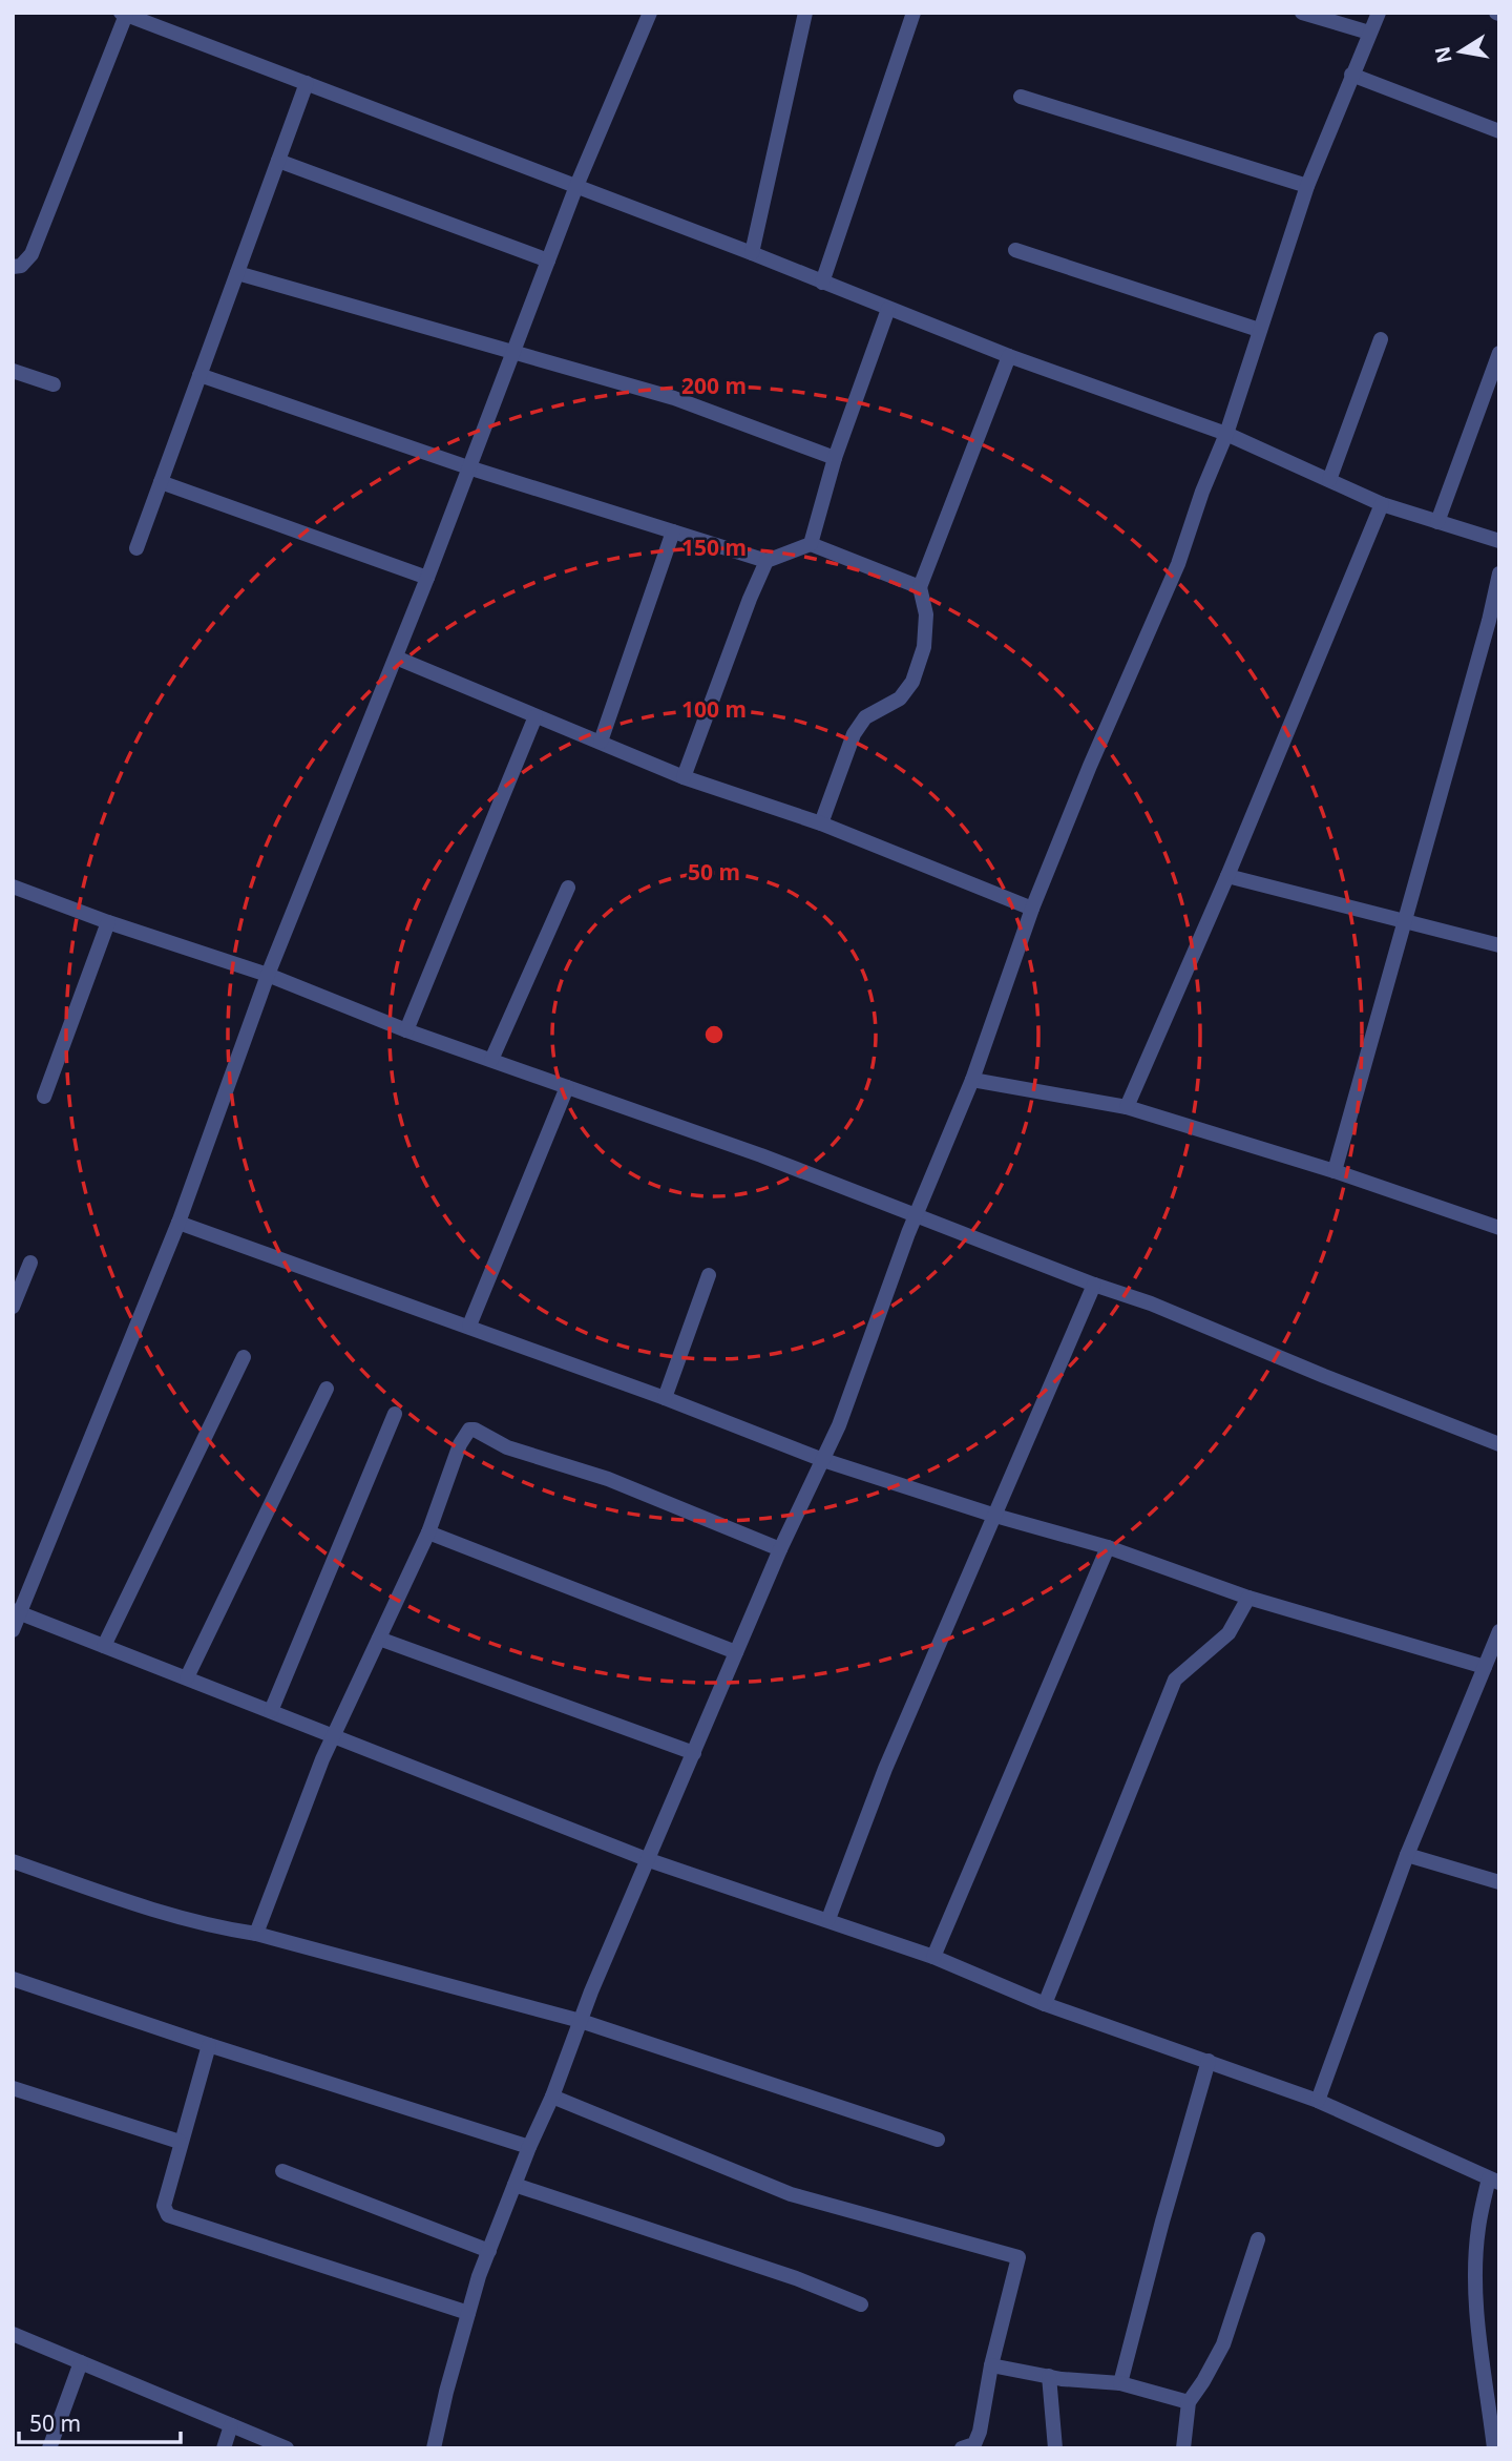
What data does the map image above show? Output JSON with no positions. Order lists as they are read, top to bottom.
{
  "scale_bar": "50 m",
  "north": "left",
  "rings": [
    "200 m",
    "150 m",
    "100 m",
    "50 m"
  ]
}
